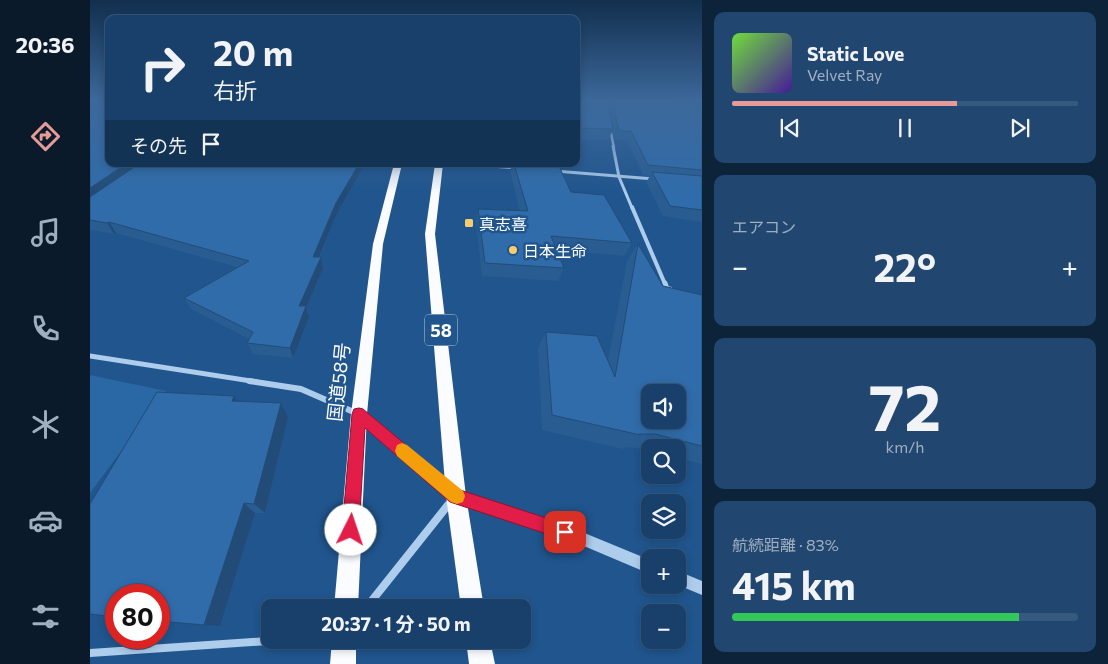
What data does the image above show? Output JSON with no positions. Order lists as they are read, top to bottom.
{
  "streets": {
    "highway": ["58", "国道58号"]
  },
  "places": {
    "transit": ["真志喜"],
    "other": ["日本生命"]
  },
  "page": {
    "tabs": "20:36",
    "turn": ["20 m", "右折"],
    "song": ["Static Love", "Velvet Ray"],
    "then": "その先",
    "tile": [
      "エアコン",
      ["72", "km/h"],
      ["航続距離 · 83%", "415 km"]
    ],
    "heat": ["−", "22°", "+"],
    "map_buttons": ["+", "−"],
    "limit": "80",
    "trip": "20:37 · 1 分 · 50 m"
  }
}
